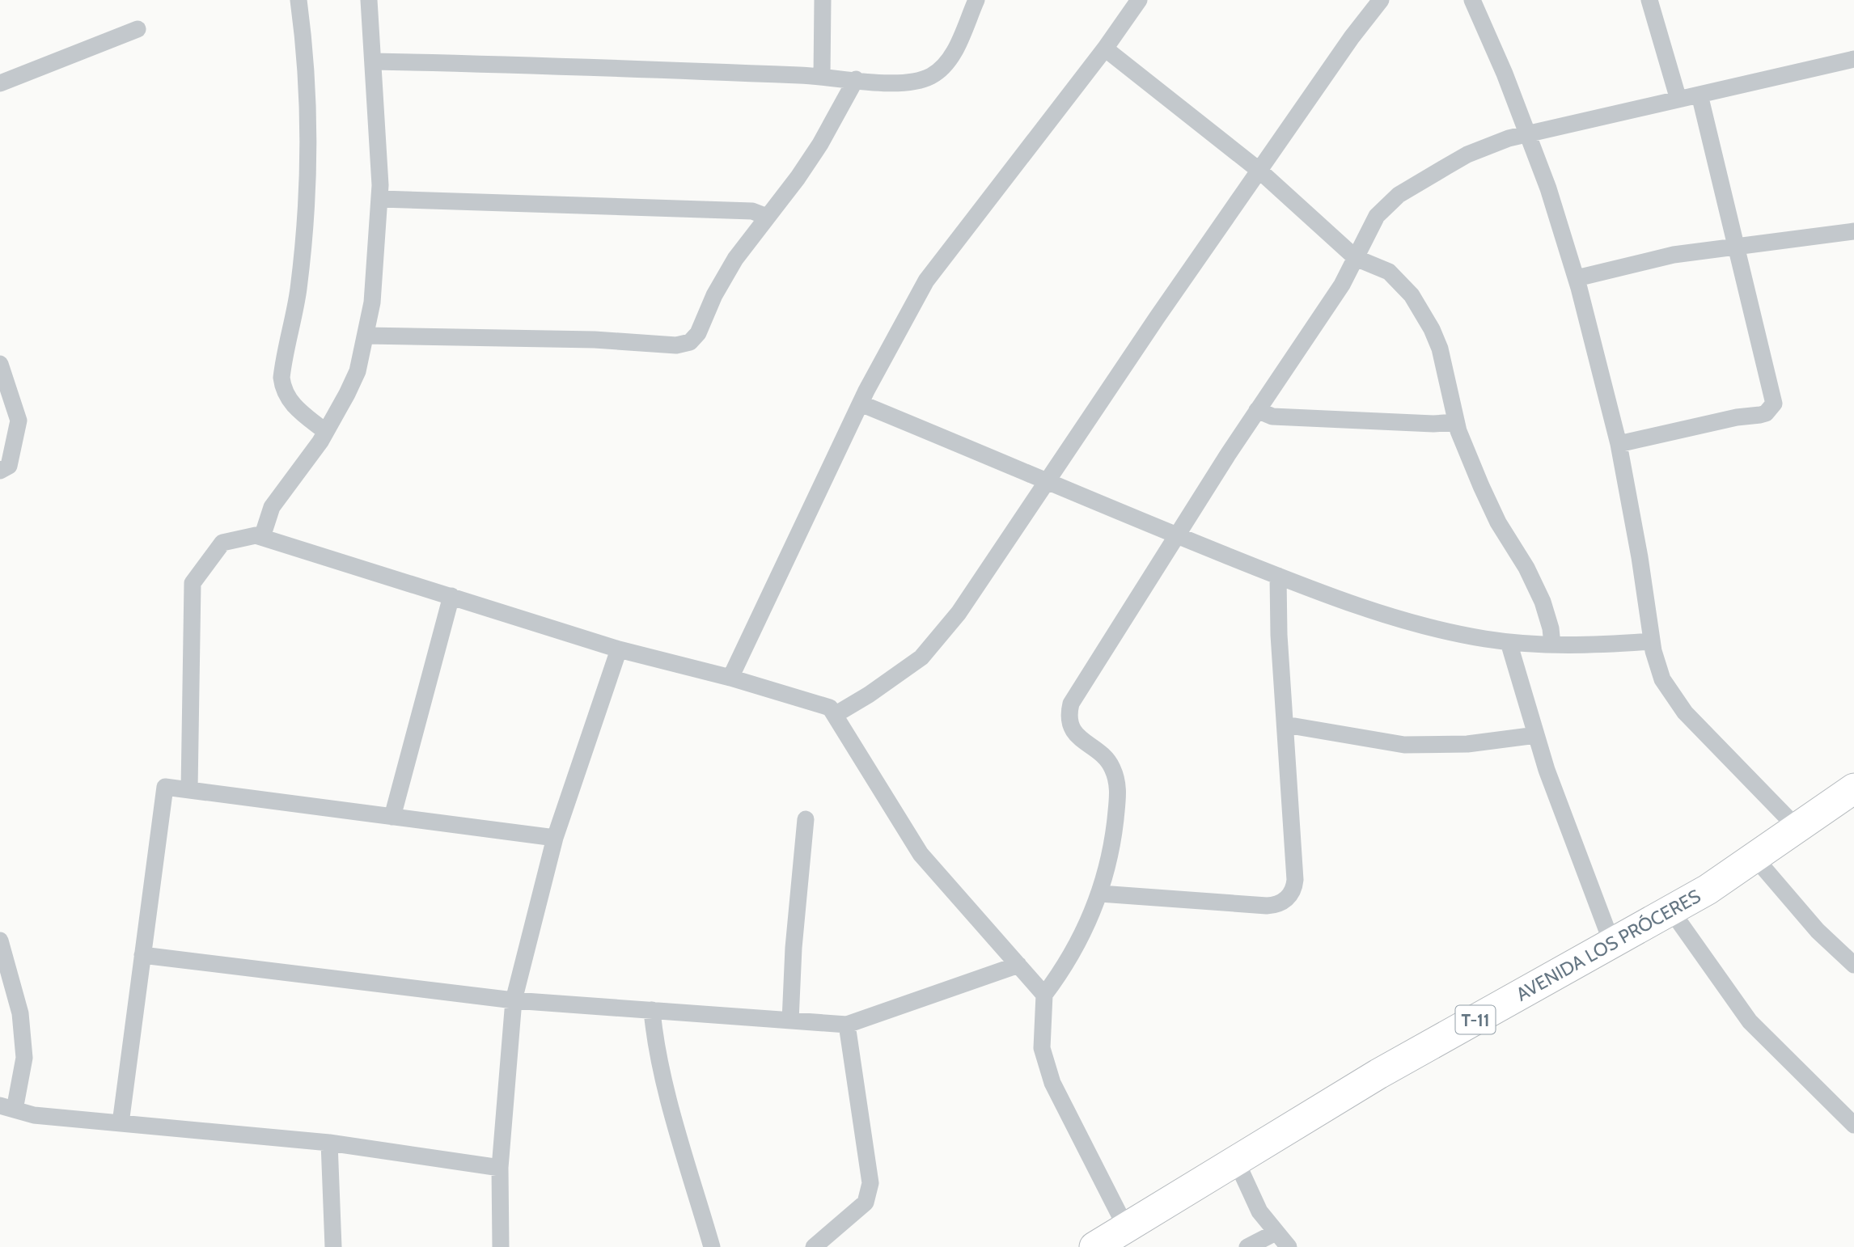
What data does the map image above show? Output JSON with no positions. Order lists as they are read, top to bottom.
{
  "streets": {
    "highway": ["AVENIDA LOS PRÓCERES", "T-11"]
  }
}
